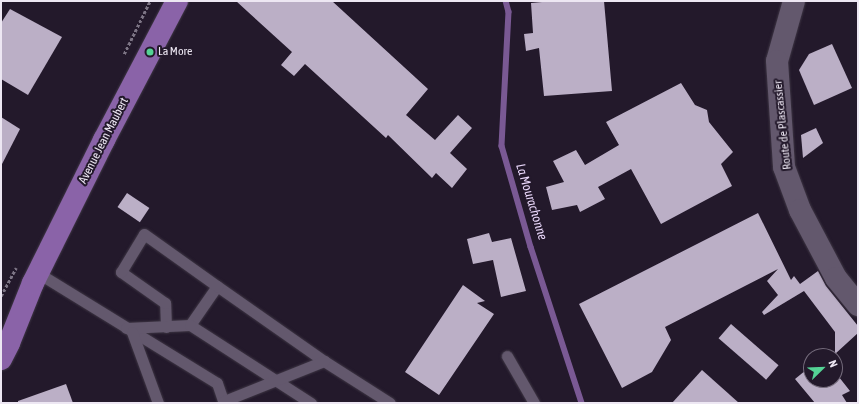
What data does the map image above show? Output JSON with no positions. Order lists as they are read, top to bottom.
{
  "streets": {
    "main road": ["Avenue Jean Maubert"],
    "street": ["Route de Plascassier"]
  },
  "water": ["La Mourachonne"],
  "places": ["La More"],
  "north": "top right"
}
